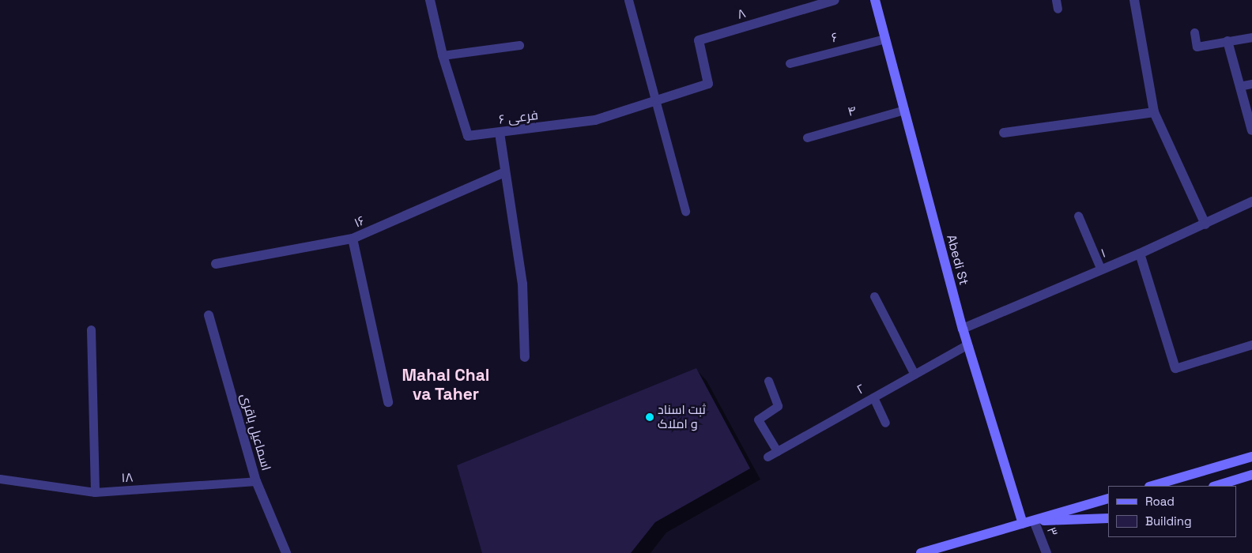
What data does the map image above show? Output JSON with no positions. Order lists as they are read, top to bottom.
{
  "streets": {
    "main road": ["Abedi St"],
    "street": [
      "۸",
      "فرعی ۶",
      "۱۶",
      "۱",
      "اسماعیل باقری",
      "۳"
    ],
    "lane": [
      "۶",
      "۴",
      "۲",
      "۱۸"
    ]
  },
  "crossings": [
    ["۸", "فرعی ۶"],
    ["۶", "Abedi St"],
    ["۴", "Abedi St"],
    ["۱", "Abedi St"],
    ["Abedi St", "۲"],
    ["اسماعیل باقری", "۱۸"]
  ],
  "districts": ["Mahal Chal va Taher"],
  "places": ["ثبت اسناد و املاک"],
  "legend": ["Road", "Building"]
}
